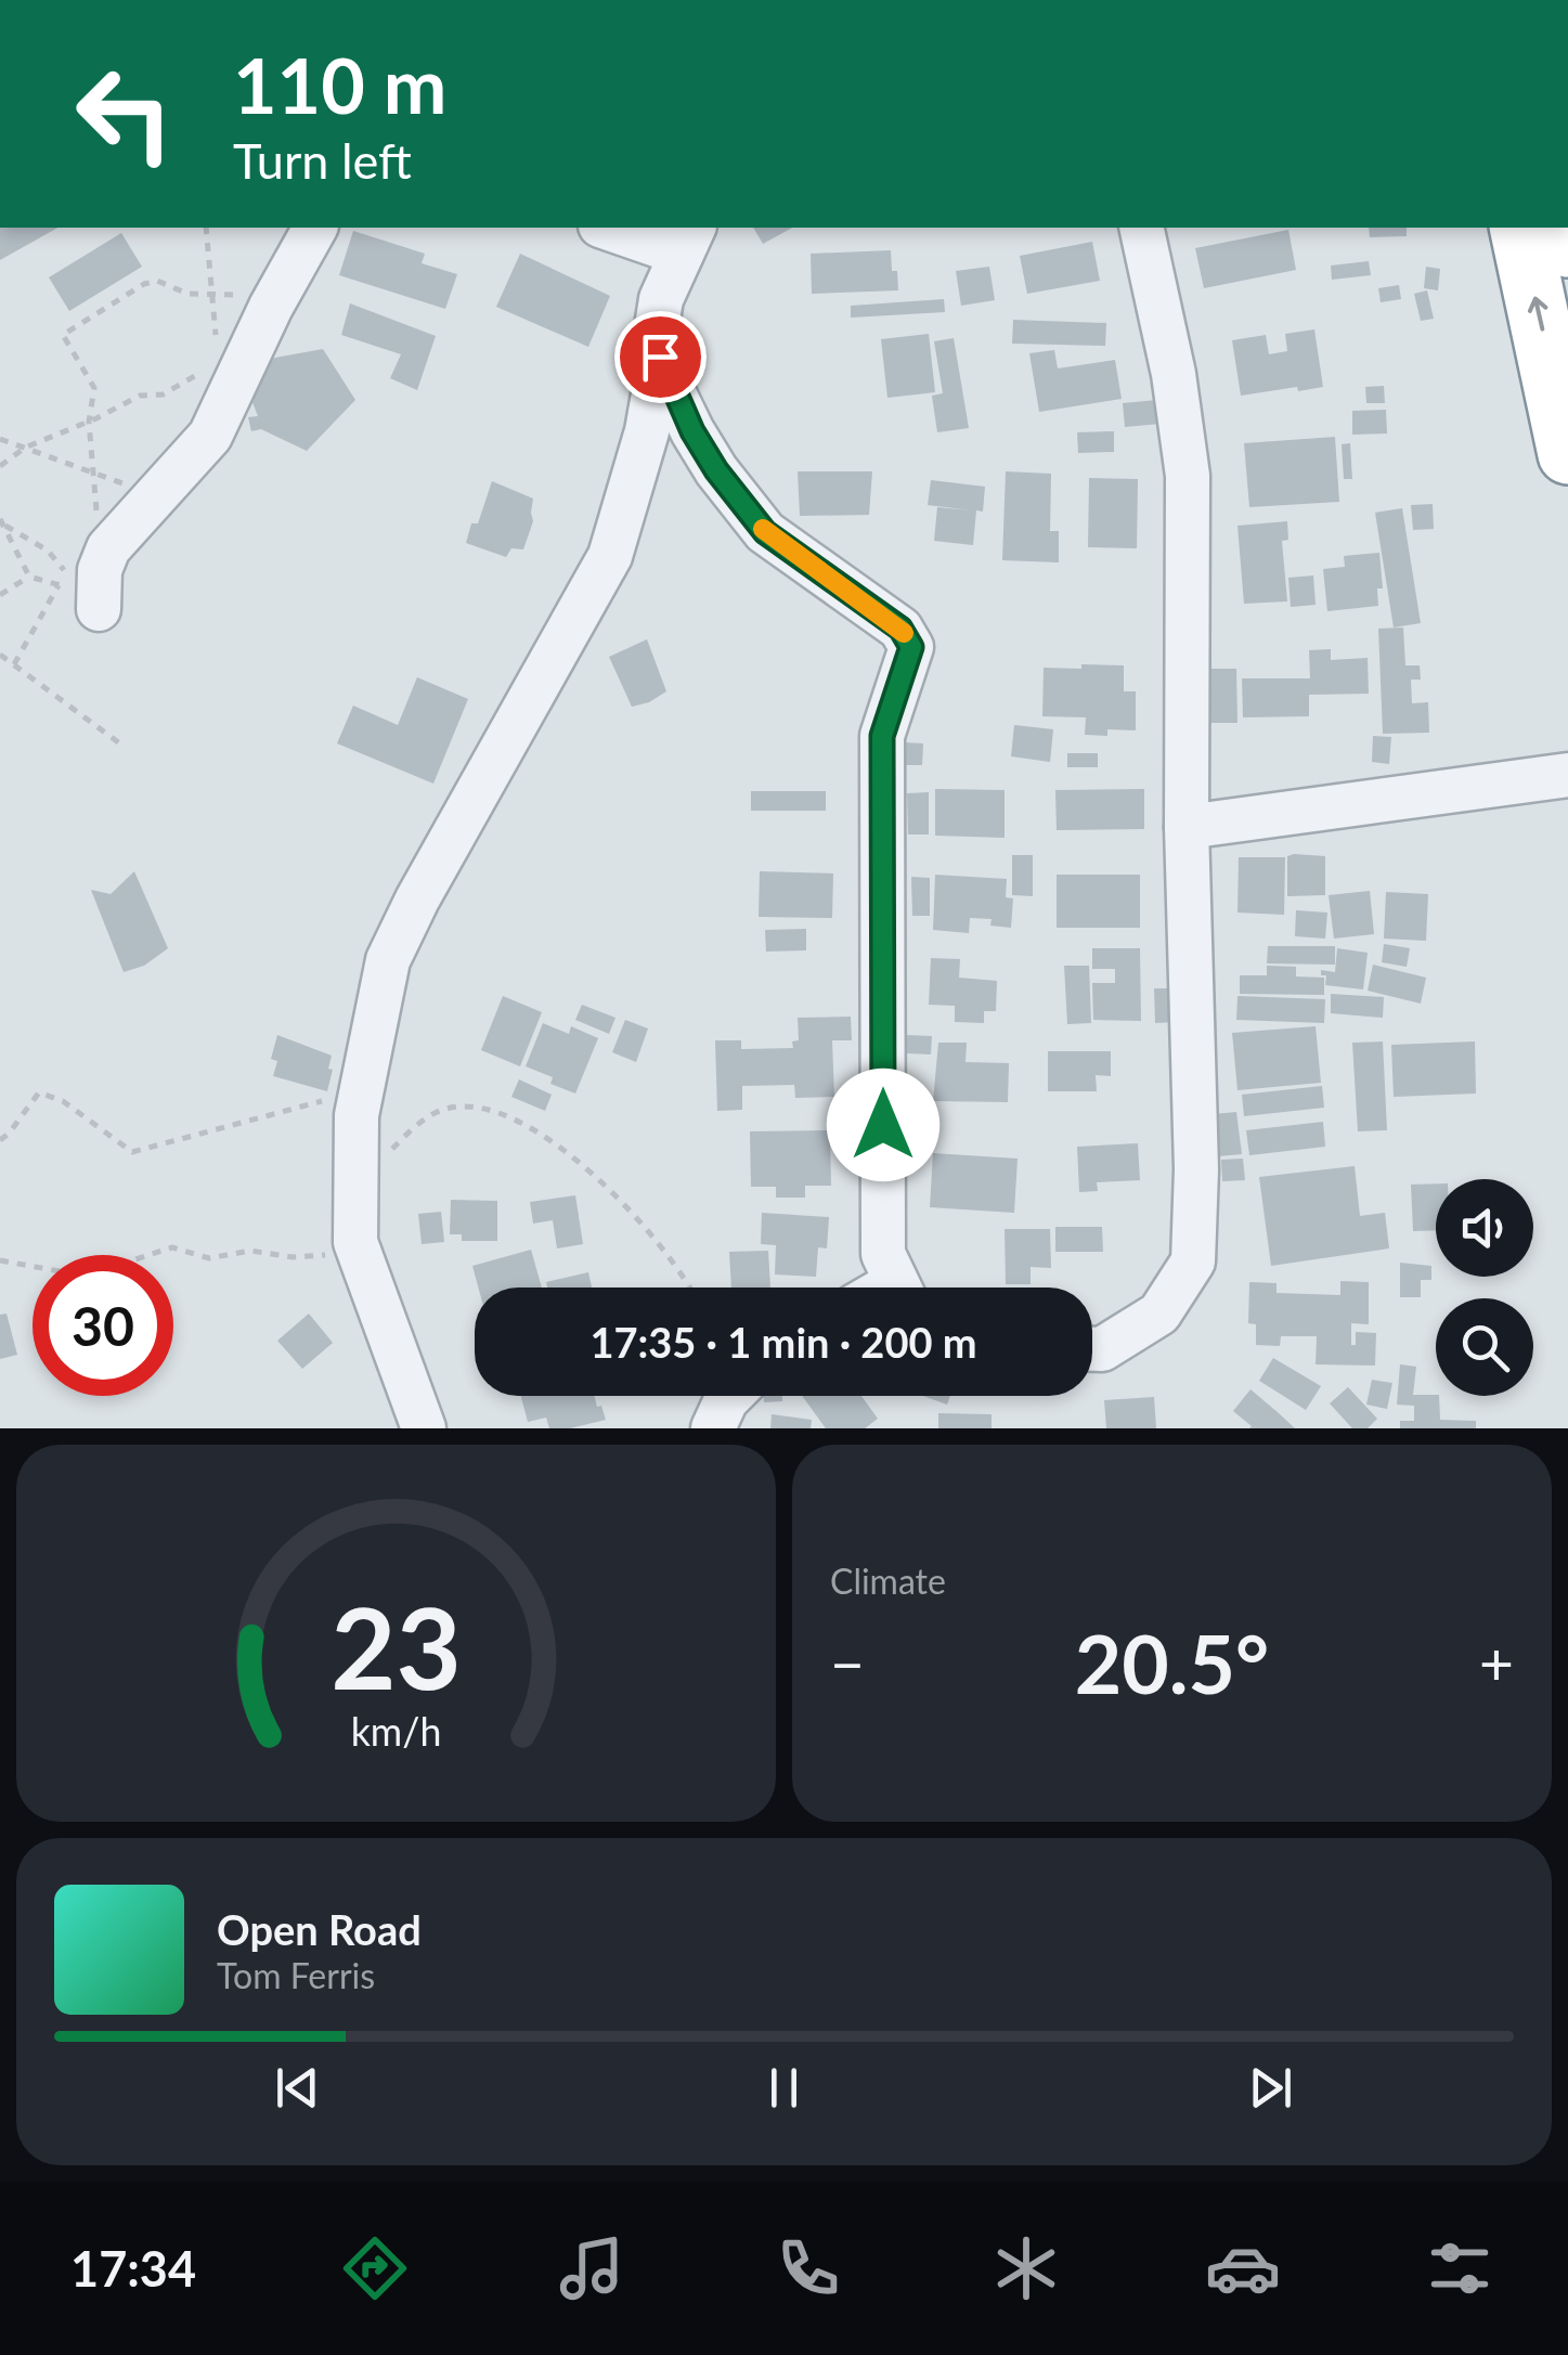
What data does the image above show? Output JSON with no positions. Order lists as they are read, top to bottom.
{
  "page": {
    "turn": ["110 m", "Turn left"],
    "limit": "30",
    "trip": "17:35 · 1 min · 200 m",
    "tile": "Climate",
    "heat": ["−", "20.5°", "+"],
    "song": ["Open Road", "Tom Ferris"],
    "tabs": "17:34",
    "gauge": ["23", "km/h"]
  }
}
